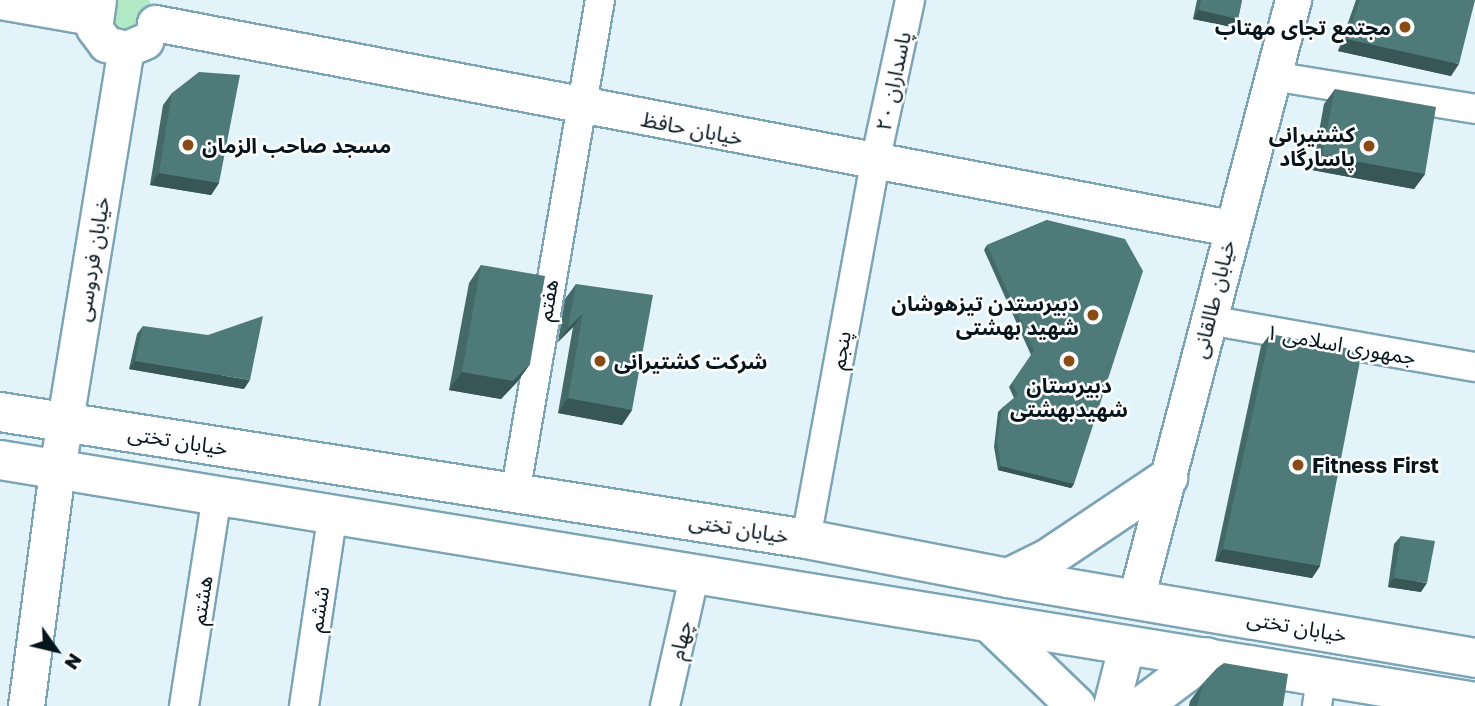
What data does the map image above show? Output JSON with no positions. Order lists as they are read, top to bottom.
{
  "streets": {
    "main road": ["خیابان تختی"],
    "street": [
      "پاسداران ۲۰",
      "خیابان حافظ",
      "خیابان فردوسی",
      "خیابان طالقانی",
      "هفتم",
      "جمهوری اسلامی ۱",
      "پنجم",
      "هشتم",
      "ششم",
      "چهام"
    ]
  },
  "crossings": [
    ["پاسداران ۲۰", "خیابان حافظ"],
    ["پاسداران ۲۰", "پنجم"],
    ["خیابان حافظ", "خیابان طالقانی"],
    ["خیابان حافظ", "هفتم"],
    ["خیابان حافظ", "پنجم"],
    ["خیابان فردوسی", "خیابان تختی"],
    ["خیابان طالقانی", "جمهوری اسلامی ۱"],
    ["خیابان طالقانی", "خیابان تختی"],
    ["هفتم", "خیابان تختی"],
    ["پنجم", "خیابان تختی"]
  ],
  "places": [
    "مجتمع تجای مهتاب",
    "مسجد صاحب الزمان",
    "کشتیرانی پاسارگاد",
    "دبیرستدن تیزهوشان شهید بهشتی",
    "شرکت کشتیرانی",
    "دبیرستان شهیدبهشتی",
    "Fitness First"
  ],
  "north": "bottom right"
}
